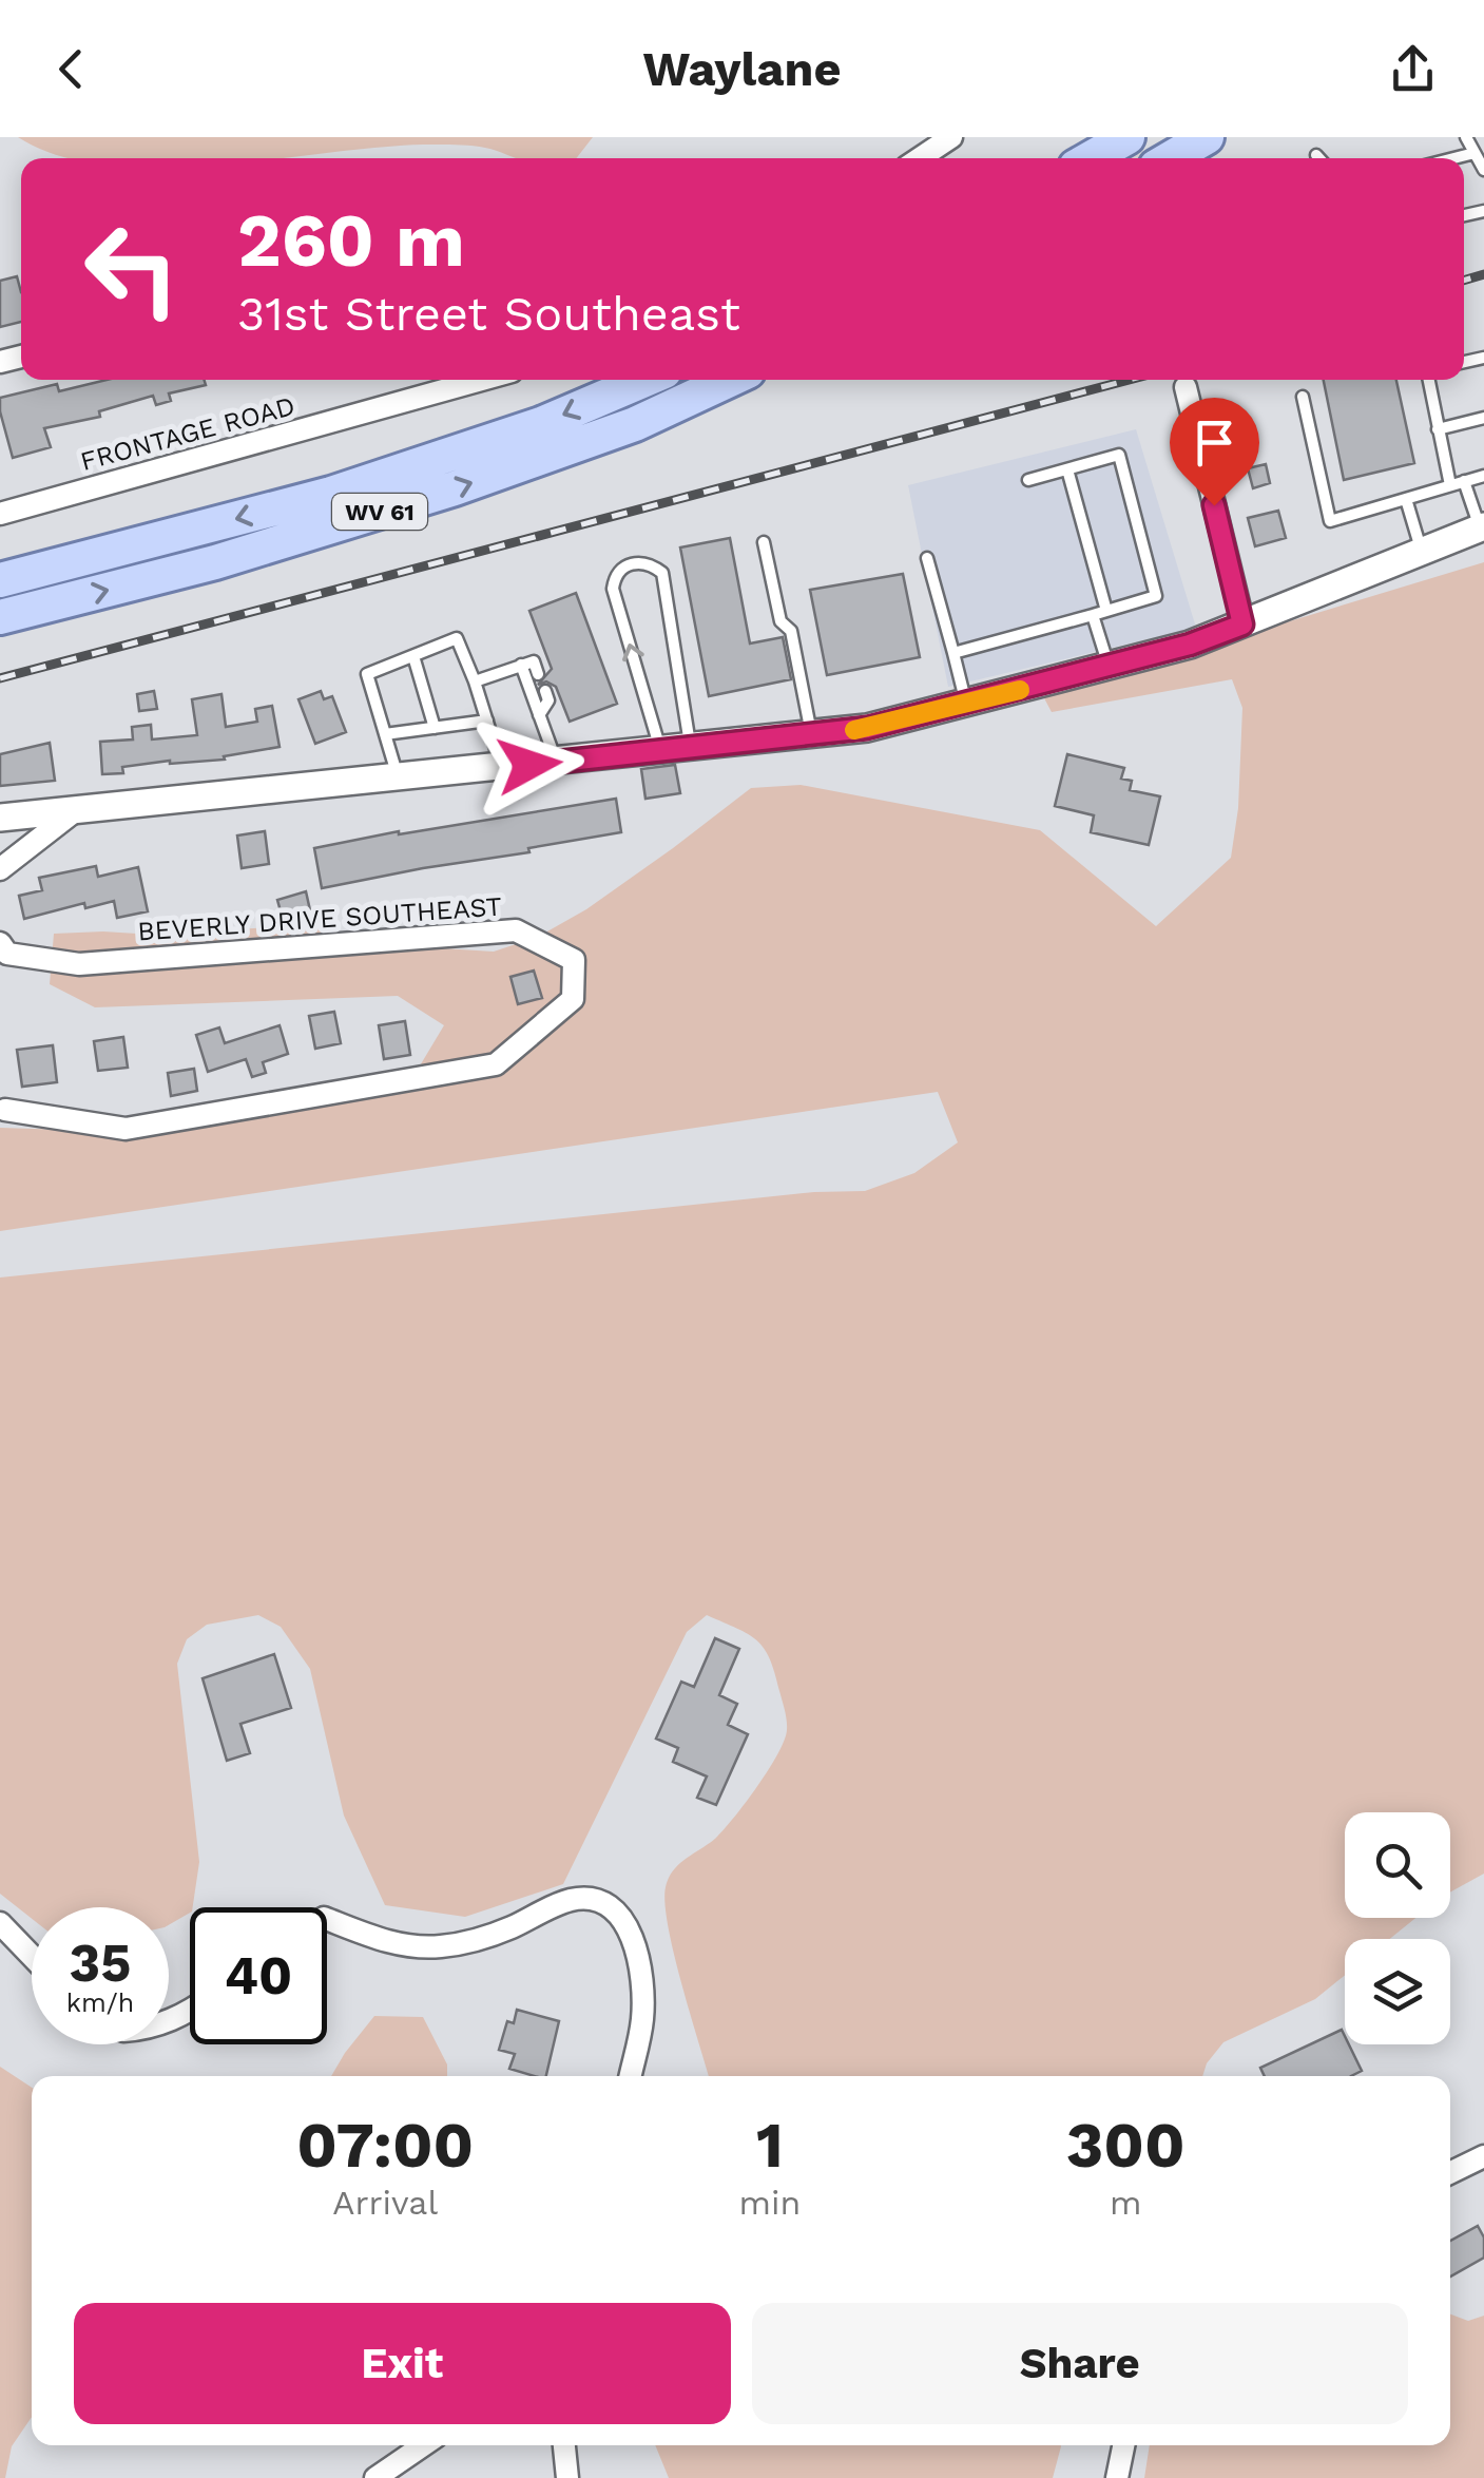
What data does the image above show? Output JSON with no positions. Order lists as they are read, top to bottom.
{
  "streets": {
    "main road": ["WV 61"],
    "street": ["FRONTAGE ROAD", "BEVERLY DRIVE SOUTHEAST"]
  },
  "page": {
    "header": "Waylane",
    "turn": ["260 m", "31st Street Southeast"],
    "speed": "35 km/h",
    "limit": "40",
    "eta": [
      "07:00",
      "Arrival",
      "1",
      "min",
      "300",
      "m"
    ],
    "buttons": ["Exit", "Share"]
  }
}
